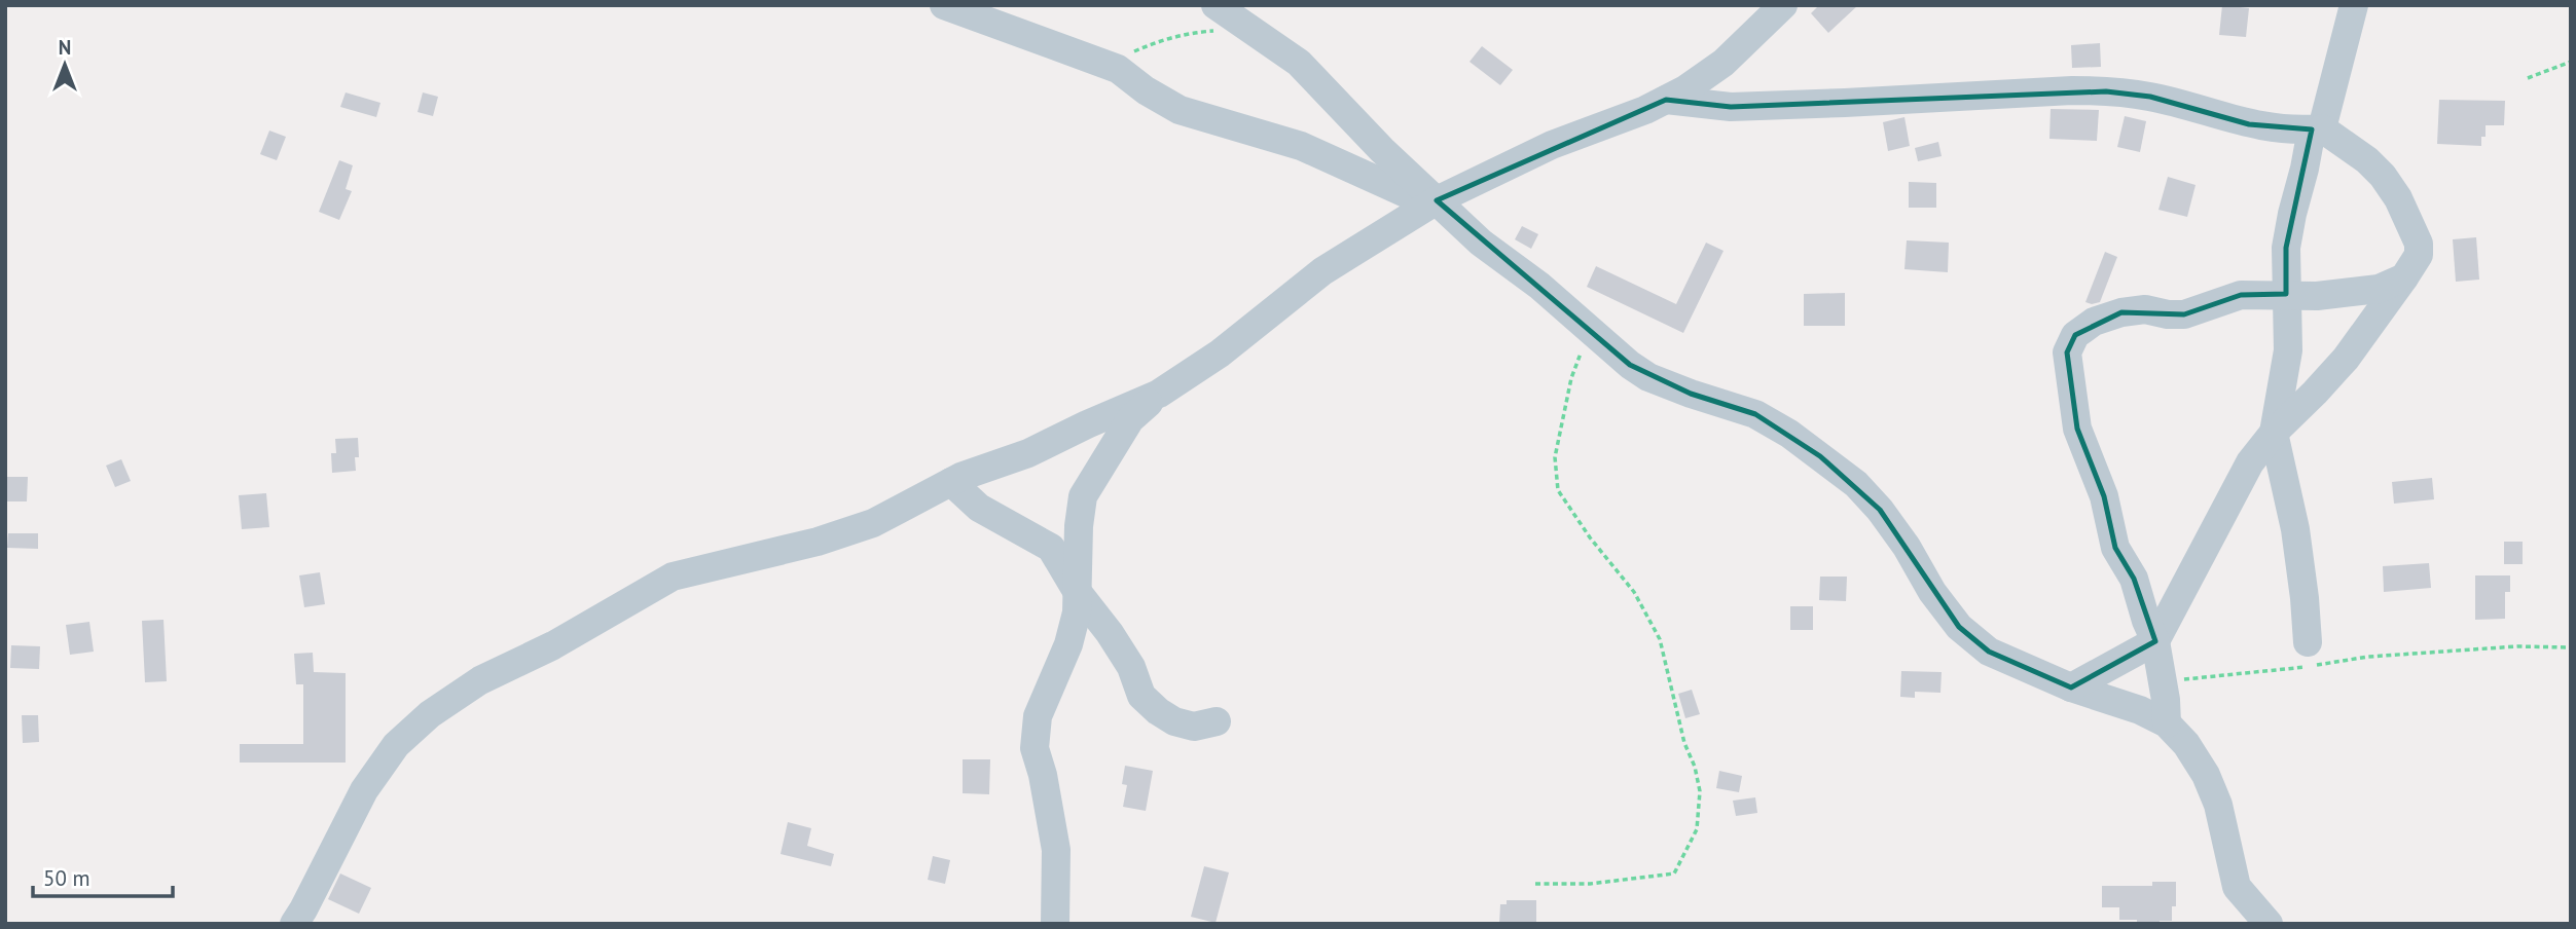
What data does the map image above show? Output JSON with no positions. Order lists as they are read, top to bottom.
{
  "scale_bar": "50 m",
  "north": "top"
}
